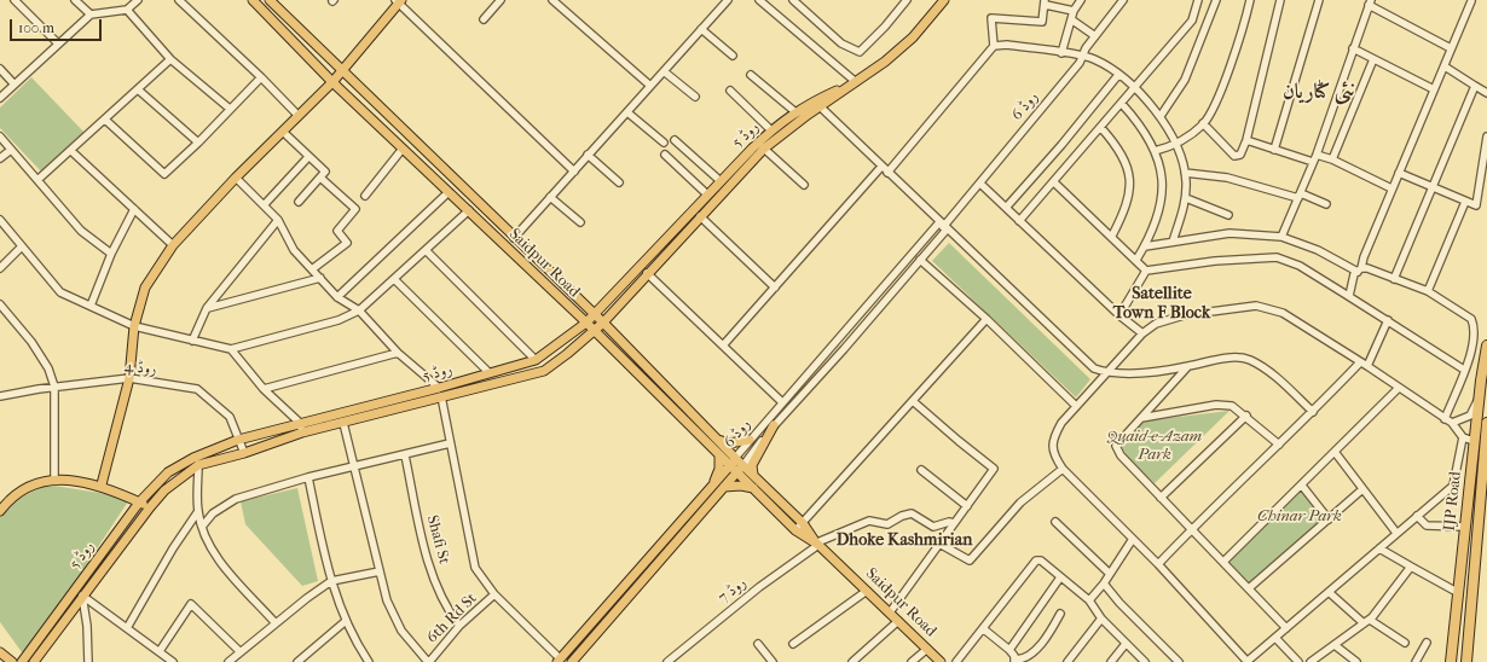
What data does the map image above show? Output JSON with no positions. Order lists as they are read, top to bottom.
{
  "streets": {
    "highway": ["IJP Road"],
    "main road": ["روڈ 6", "روڈ 5", "Saidpur Road"],
    "street": [
      "روڈ 4",
      "Shafi St",
      "روڈ 7",
      "6th Rd St"
    ]
  },
  "crossings": [
    ["روڈ 6", "Saidpur Road"],
    ["روڈ 5", "Saidpur Road"],
    ["روڈ 5", "روڈ 4"],
    ["Saidpur Road", "روڈ 7"],
    ["Shafi St", "6th Rd St"]
  ],
  "districts": ["نئی کٹاریان", "Satellite Town F Block", "Dhoke Kashmirian"],
  "parks": ["Quaid-e-Azam Park", "Chinar Park"],
  "scale_bar": "100 m"
}
